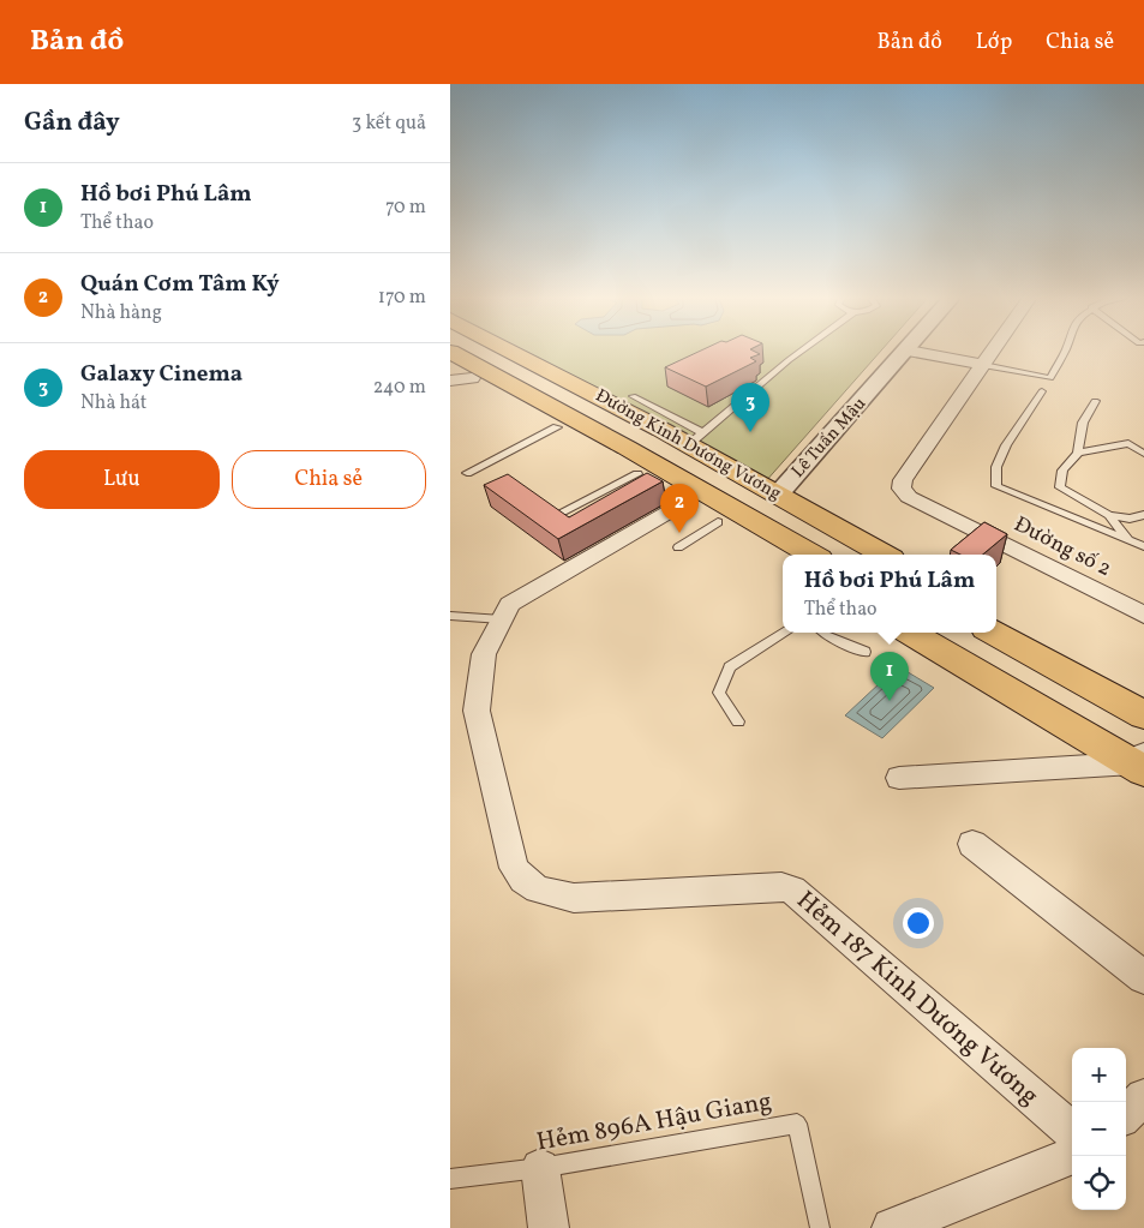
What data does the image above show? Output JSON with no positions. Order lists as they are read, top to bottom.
{
  "streets": {
    "main road": ["Đường Kinh Dương Vương"],
    "street": ["Lê Tuấn Mậu", "Đường số 2", "Hẻm 187 Kinh Dương Vương"],
    "lane": ["Hẻm 896A Hậu Giang"]
  },
  "crossings": [
    ["Lê Tuấn Mậu", "Đường Kinh Dương Vương"],
    ["Đường Kinh Dương Vương", "Hẻm 187 Kinh Dương Vương"]
  ],
  "page": {
    "header": "Bản đồ",
    "nav": ["Bản đồ", "Lớp", "Chia sẻ"],
    "heading": ["Gần đây", "3 kết quả"],
    "list": [
      {
        "mark": "1",
        "name": "Hồ bơi Phú Lâm",
        "note": "Thể thao",
        "value": "70 m"
      },
      {
        "mark": "2",
        "name": "Quán Cơm Tâm Ký",
        "note": "Nhà hàng",
        "value": "170 m"
      },
      {
        "mark": "3",
        "name": "Galaxy Cinema",
        "note": "Nhà hát",
        "value": "240 m"
      }
    ],
    "pins": ["3", "2", "1"],
    "buttons": ["Lưu", "Chia sẻ"],
    "popup": ["Hồ bơi Phú Lâm", "Thể thao"],
    "map_buttons": ["+", "−"]
  }
}
